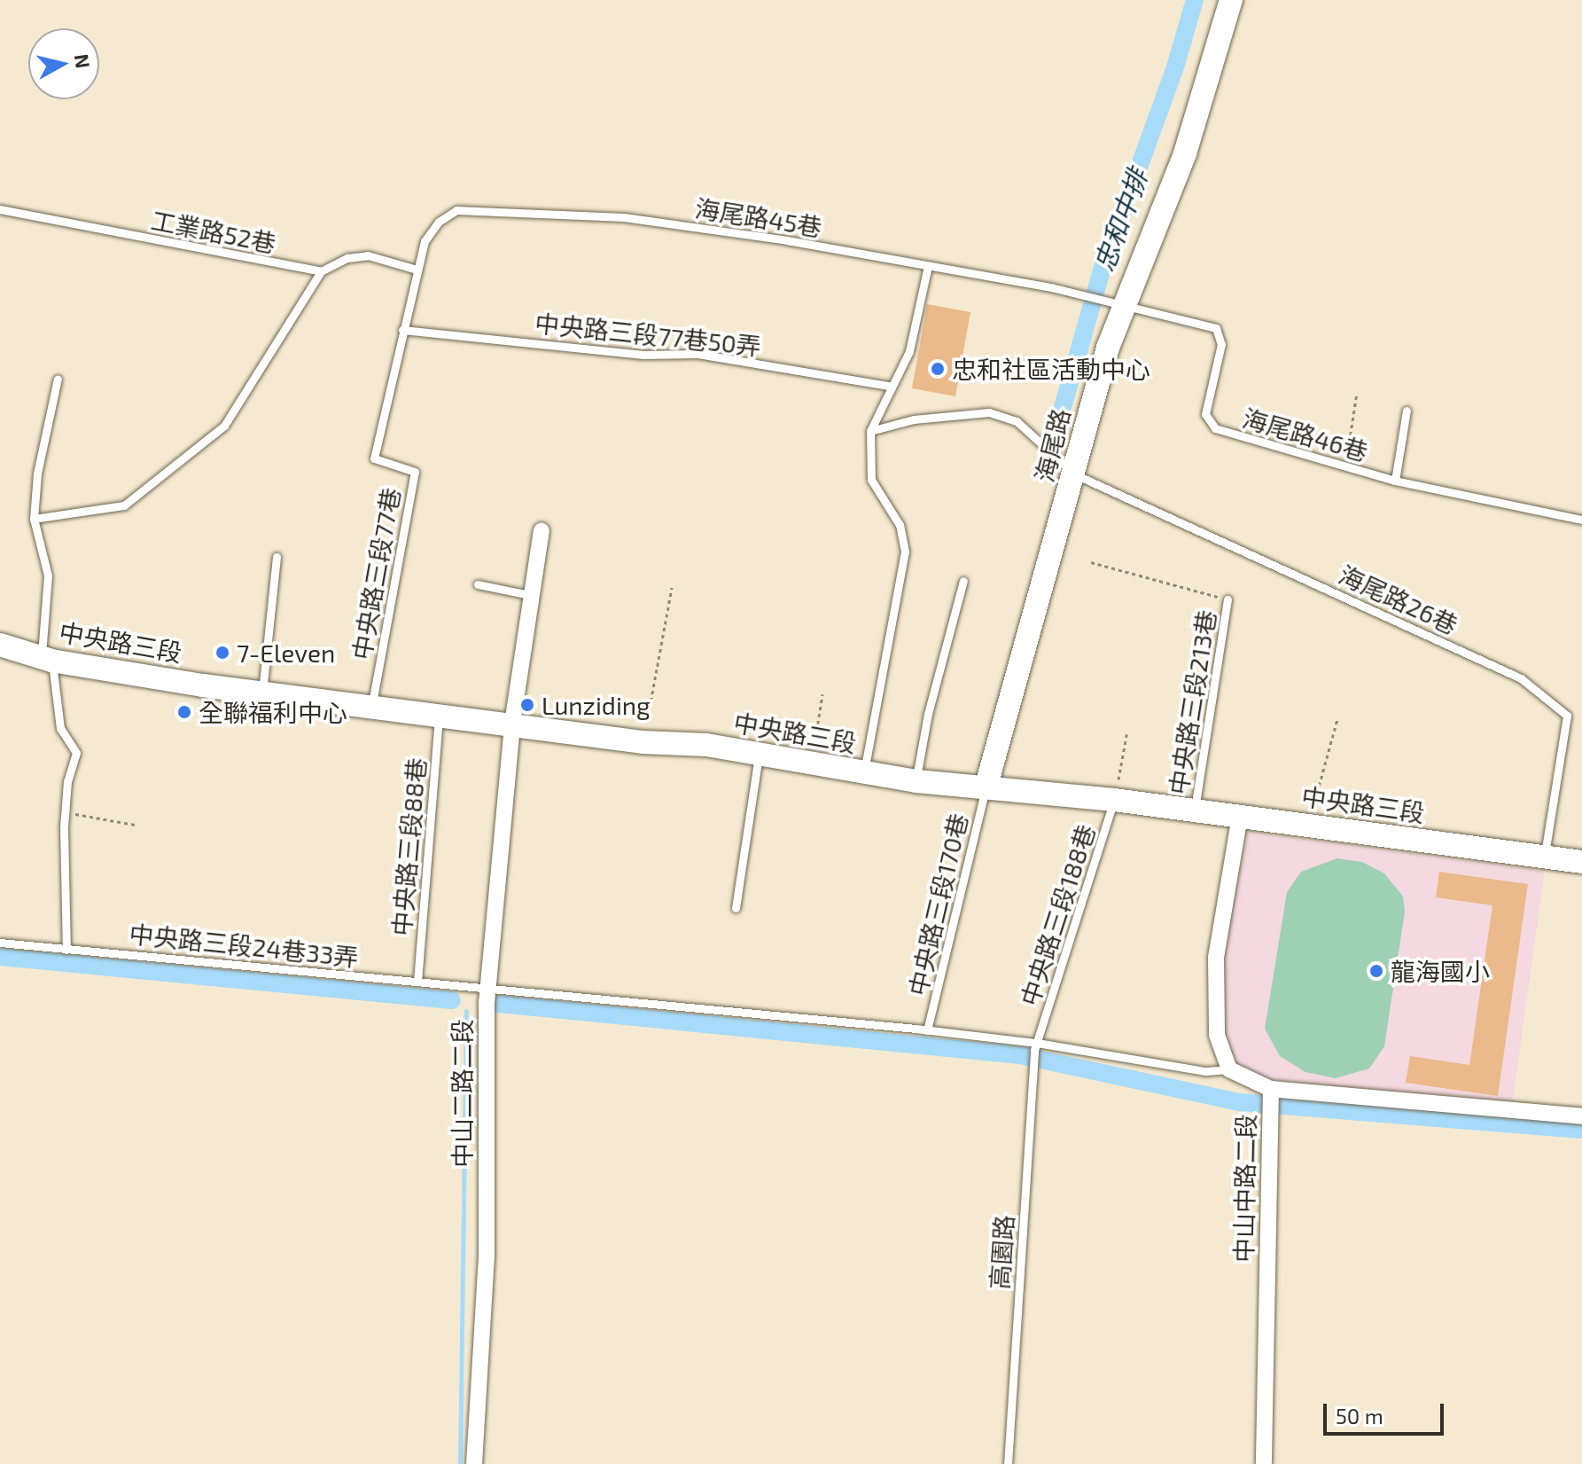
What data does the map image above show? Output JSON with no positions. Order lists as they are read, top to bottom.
{
  "streets": {
    "street": [
      "海尾路",
      "中央路三段",
      "中山二路二段",
      "中山中路二段"
    ],
    "lane": [
      "海尾路45巷",
      "工業路52巷",
      "中央路三段77巷50弄",
      "海尾路46巷",
      "中央路三段77巷",
      "海尾路26巷",
      "中央路三段213巷",
      "中央路三段88巷",
      "中央路三段170巷",
      "中央路三段188巷",
      "中央路三段24巷33弄",
      "高園路"
    ]
  },
  "crossings": [
    ["海尾路45巷", "海尾路46巷"],
    ["海尾路45巷", "海尾路"],
    ["海尾路45巷", "中央路三段77巷"],
    ["中央路三段77巷50弄", "中央路三段77巷"],
    ["海尾路46巷", "海尾路"],
    ["海尾路", "海尾路26巷"],
    ["海尾路", "中央路三段"],
    ["海尾路", "中央路三段170巷"],
    ["中央路三段77巷", "中央路三段"],
    ["海尾路26巷", "中央路三段"],
    ["中央路三段", "中央路三段213巷"],
    ["中央路三段", "中央路三段88巷"],
    ["中央路三段", "中央路三段170巷"],
    ["中央路三段", "中央路三段188巷"],
    ["中央路三段", "中山二路二段"],
    ["中央路三段88巷", "中央路三段24巷33弄"],
    ["中央路三段170巷", "中央路三段24巷33弄"],
    ["中央路三段188巷", "中央路三段24巷33弄"],
    ["中央路三段188巷", "高園路"],
    ["中央路三段24巷33弄", "中山二路二段"],
    ["中央路三段24巷33弄", "中山中路二段"],
    ["中央路三段24巷33弄", "高園路"]
  ],
  "water": ["忠和中排"],
  "places": [
    "忠和社區活動中心",
    "7-Eleven",
    "Lunziding",
    "全聯福利中心",
    "龍海國小"
  ],
  "scale_bar": "50 m",
  "north": "right"
}
